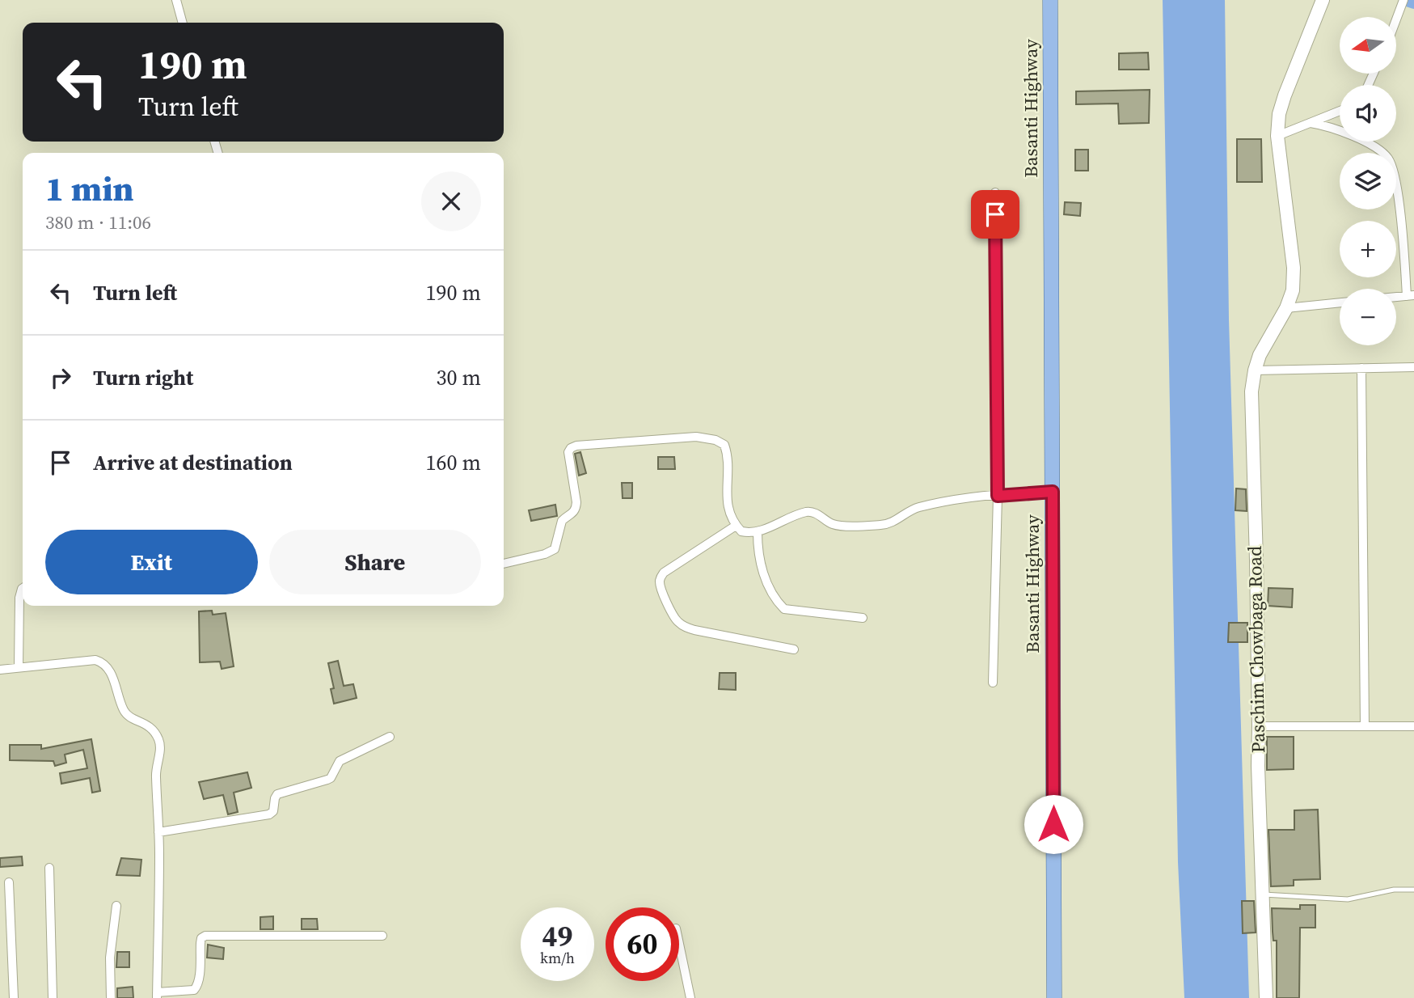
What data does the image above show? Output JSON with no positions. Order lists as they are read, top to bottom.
{
  "streets": {
    "main road": ["Basanti Highway"],
    "street": ["Paschim Chowbaga Road"]
  },
  "north": "left",
  "page": {
    "map_buttons": ["+", "−"],
    "turn": ["190 m", "Turn left"],
    "heading": ["1 min", "380 m · 11:06"],
    "list": [
      {
        "name": "Turn left",
        "value": "190 m"
      },
      {
        "name": "Turn right",
        "value": "30 m"
      },
      {
        "name": "Arrive at destination",
        "value": "160 m"
      }
    ],
    "buttons": ["Exit", "Share"],
    "speed": "49 km/h",
    "limit": "60"
  }
}
